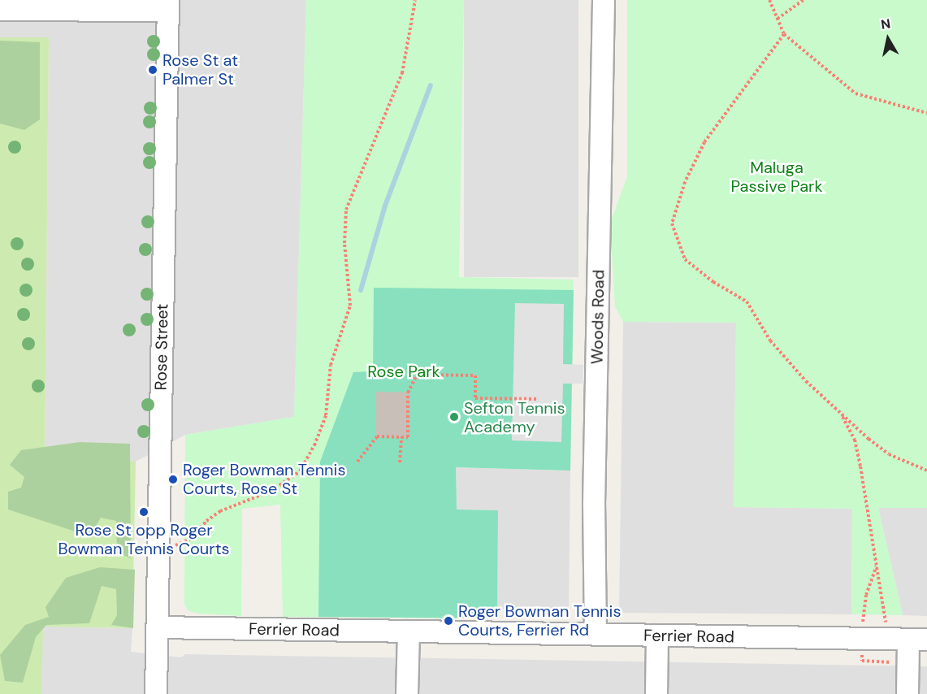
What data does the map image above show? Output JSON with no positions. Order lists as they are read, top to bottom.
{
  "streets": {
    "street": ["Woods Road", "Rose Street", "Ferrier Road"]
  },
  "crossings": [
    ["Woods Road", "Ferrier Road"],
    ["Rose Street", "Ferrier Road"]
  ],
  "parks": ["Maluga Passive Park", "Rose Park"],
  "places": [
    "Rose St at Palmer St",
    "Sefton Tennis Academy",
    "Roger Bowman Tennis Courts, Rose St",
    "Rose St opp Roger Bowman Tennis Courts",
    "Roger Bowman Tennis Courts, Ferrier Rd"
  ],
  "north": "top"
}
